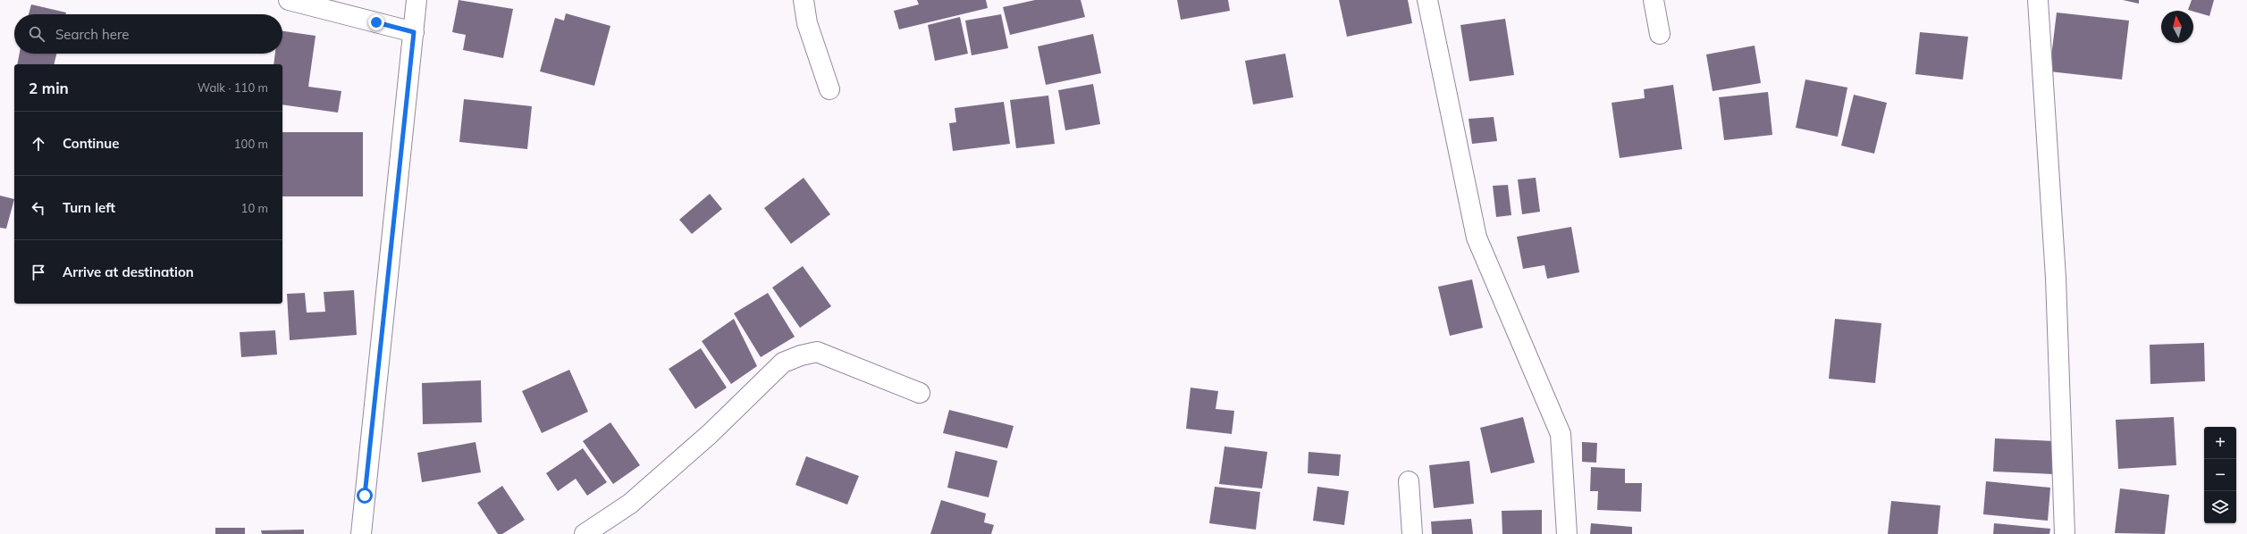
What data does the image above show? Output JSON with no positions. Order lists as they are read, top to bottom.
{
  "north": "top",
  "page": {
    "search": "Search here",
    "heading": ["2 min", "Walk · 110 m"],
    "list": [
      ["Continue", "100 m"],
      ["Turn left", "10 m"],
      "Arrive at destination"
    ],
    "map_buttons": ["+", "−"]
  }
}
